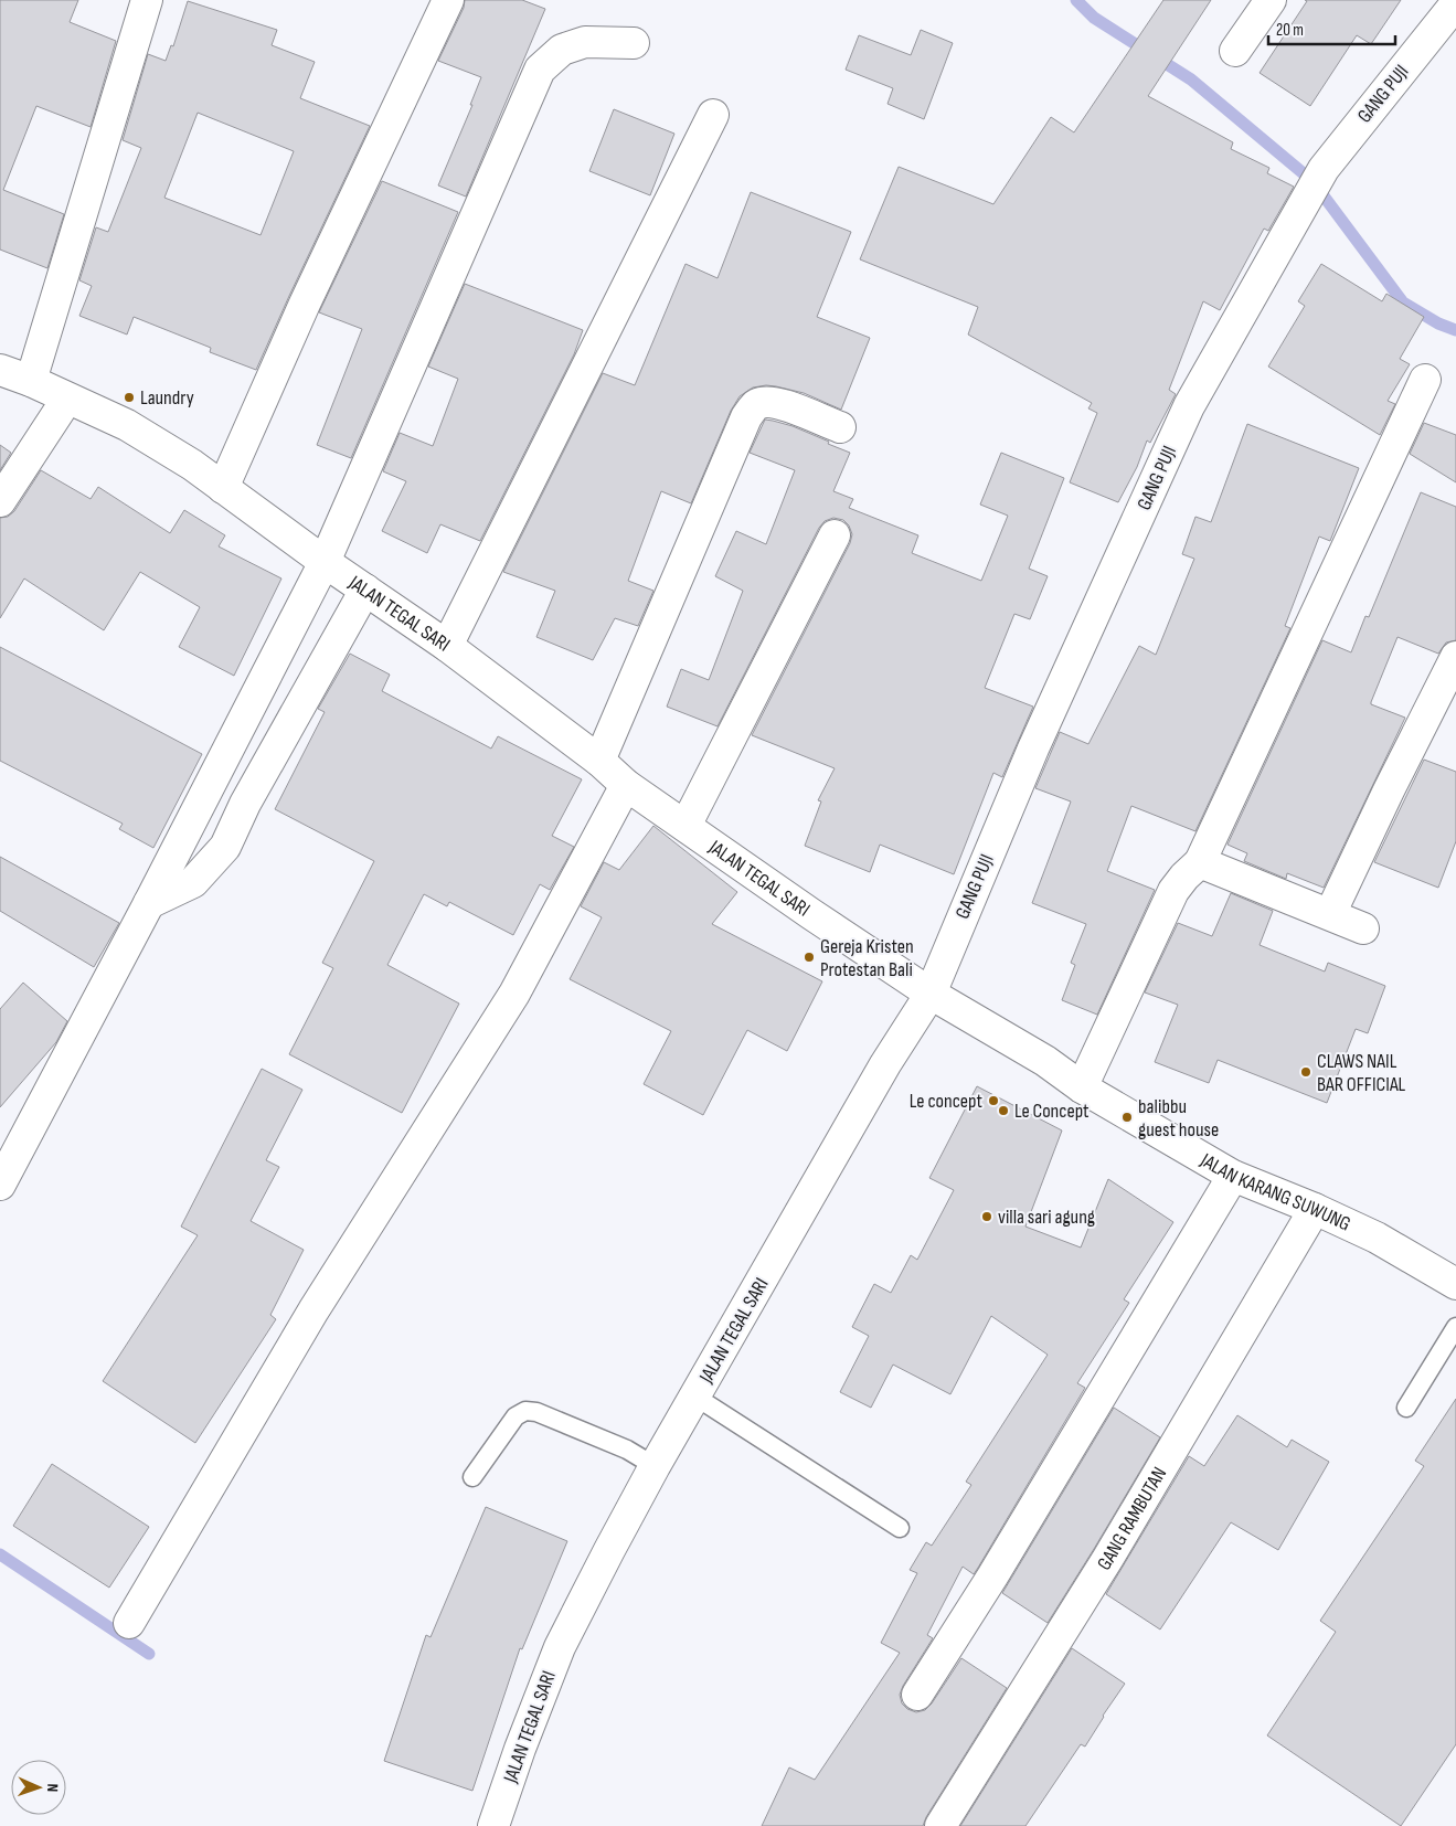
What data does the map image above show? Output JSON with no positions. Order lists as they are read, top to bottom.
{
  "streets": {
    "street": [
      "GANG PUJI",
      "JALAN TEGAL SARI",
      "JALAN KARANG SUWUNG",
      "GANG RAMBUTAN"
    ]
  },
  "crossings": [
    ["GANG PUJI", "JALAN TEGAL SARI"],
    ["GANG PUJI", "JALAN KARANG SUWUNG"],
    ["JALAN TEGAL SARI", "JALAN KARANG SUWUNG"],
    ["JALAN KARANG SUWUNG", "GANG RAMBUTAN"]
  ],
  "places": [
    "Laundry",
    "Gereja Kristen Protestan Bali",
    "CLAWS NAIL BAR OFFICIAL",
    "Le concept",
    "Le Concept",
    "balibbu guest house",
    "villa sari agung"
  ],
  "scale_bar": "20 m",
  "north": "right"
}
